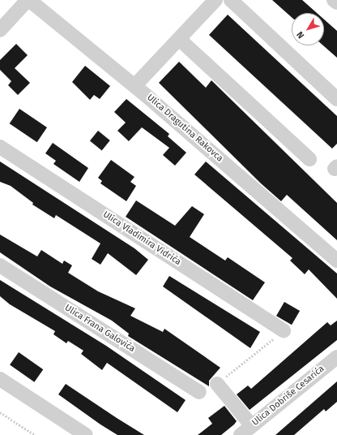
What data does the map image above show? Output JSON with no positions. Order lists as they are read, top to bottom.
{
  "streets": {
    "street": [
      "Ulica Dragutina Rakovca",
      "Ulica Vladimira Vidrića",
      "Ulica Frana Galovića",
      "Ulica Dobriše Cesarića"
    ]
  },
  "north": "bottom left"
}
